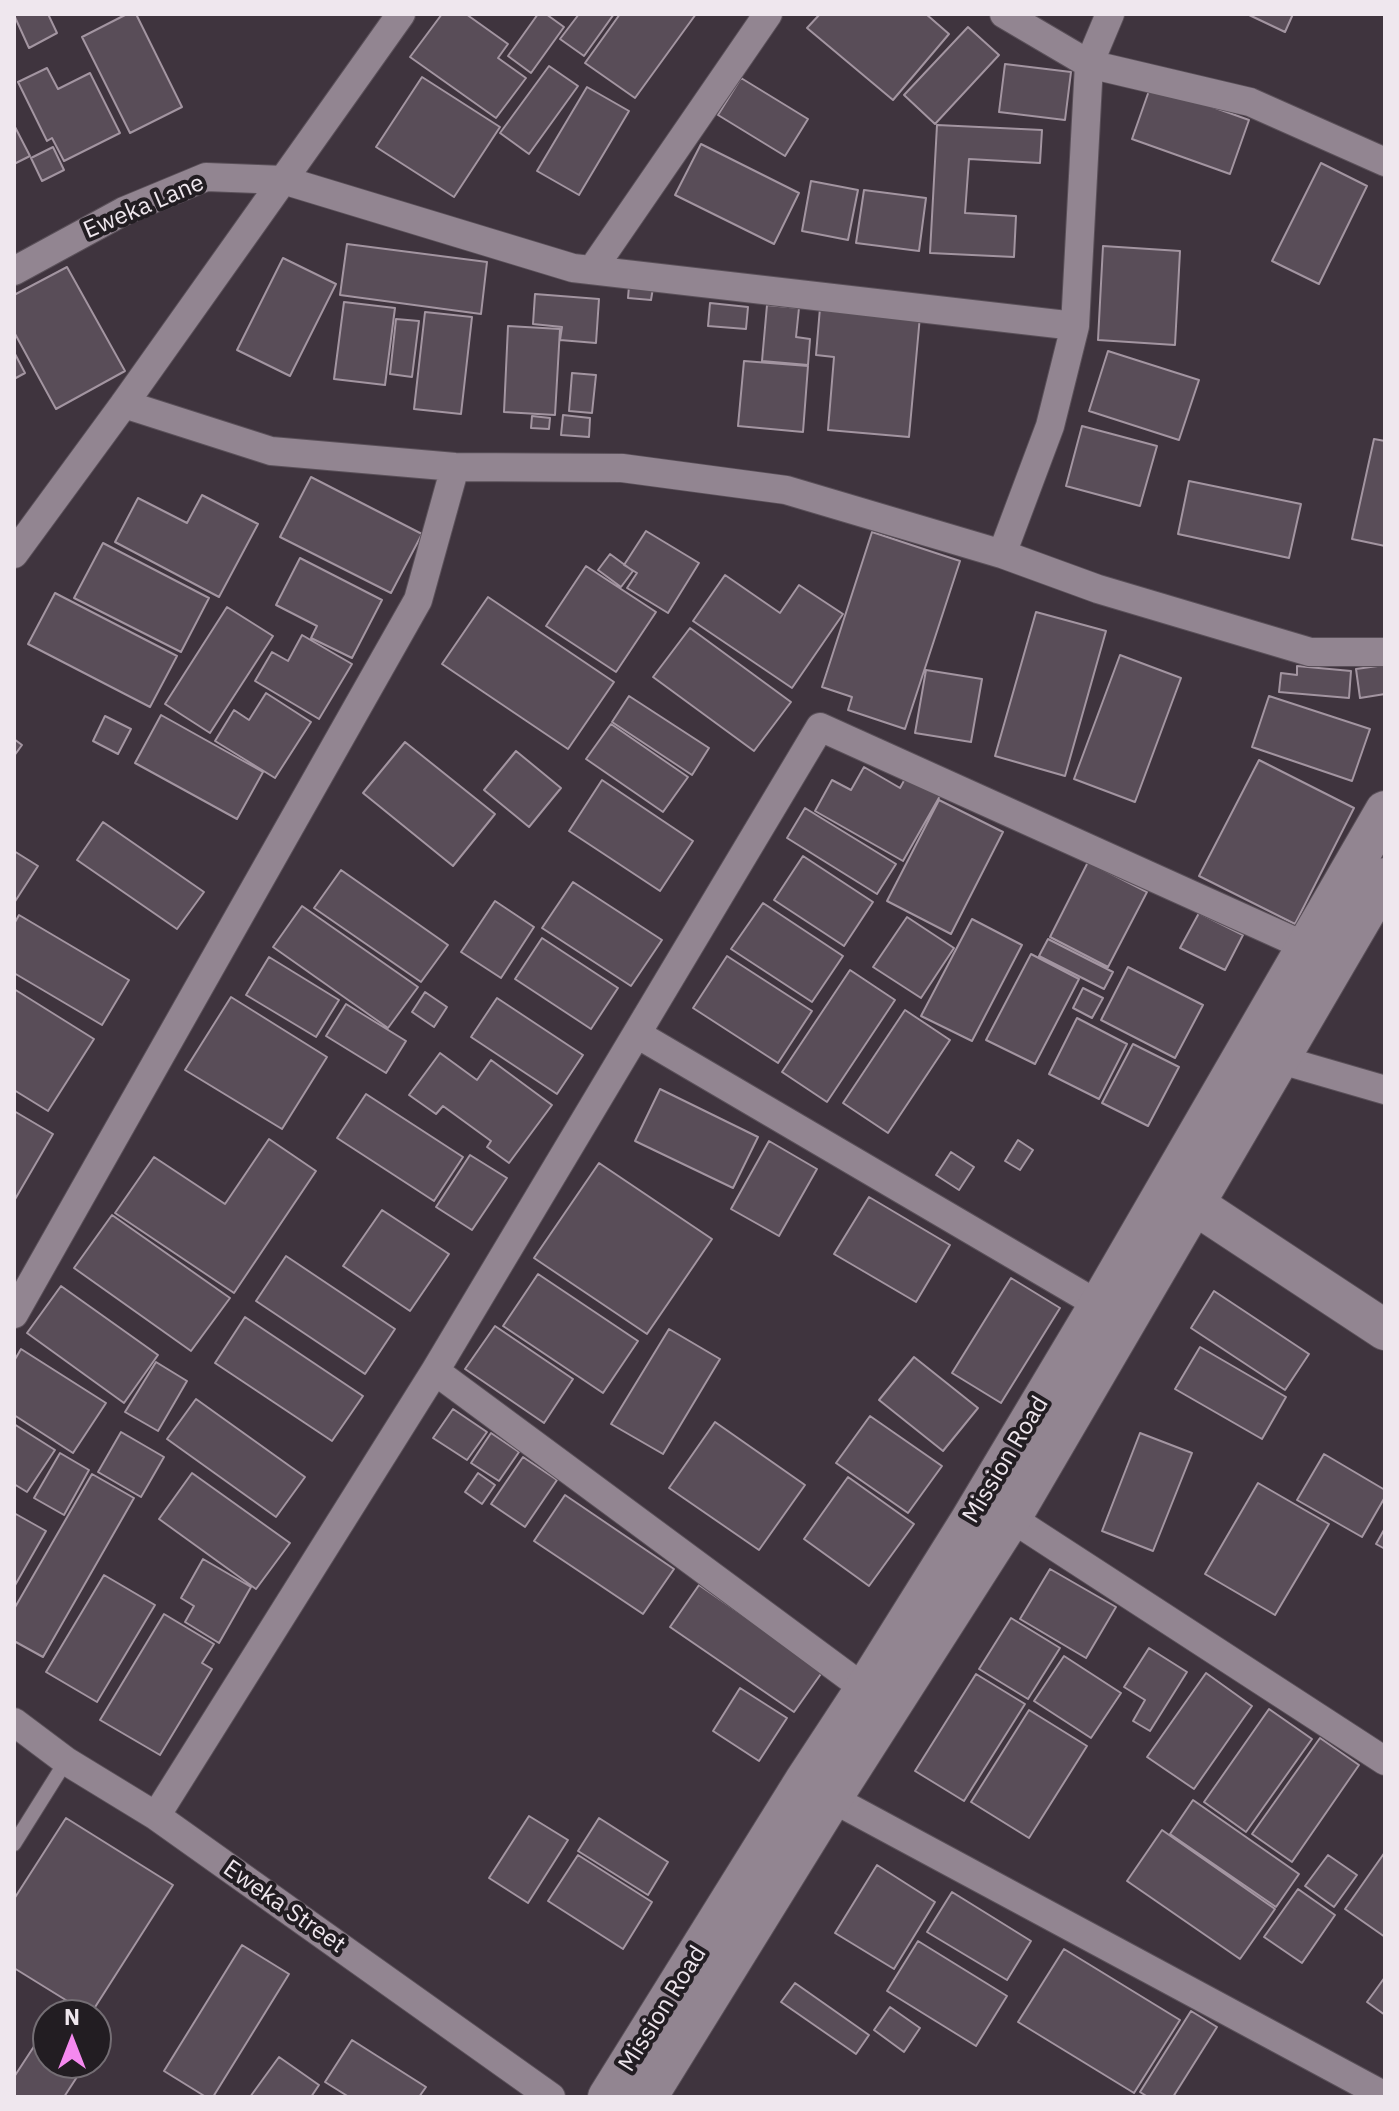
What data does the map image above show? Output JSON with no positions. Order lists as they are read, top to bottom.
{
  "streets": {
    "street": ["Eweka Lane", "Mission Road", "Eweka Street"]
  },
  "north": "top"
}
